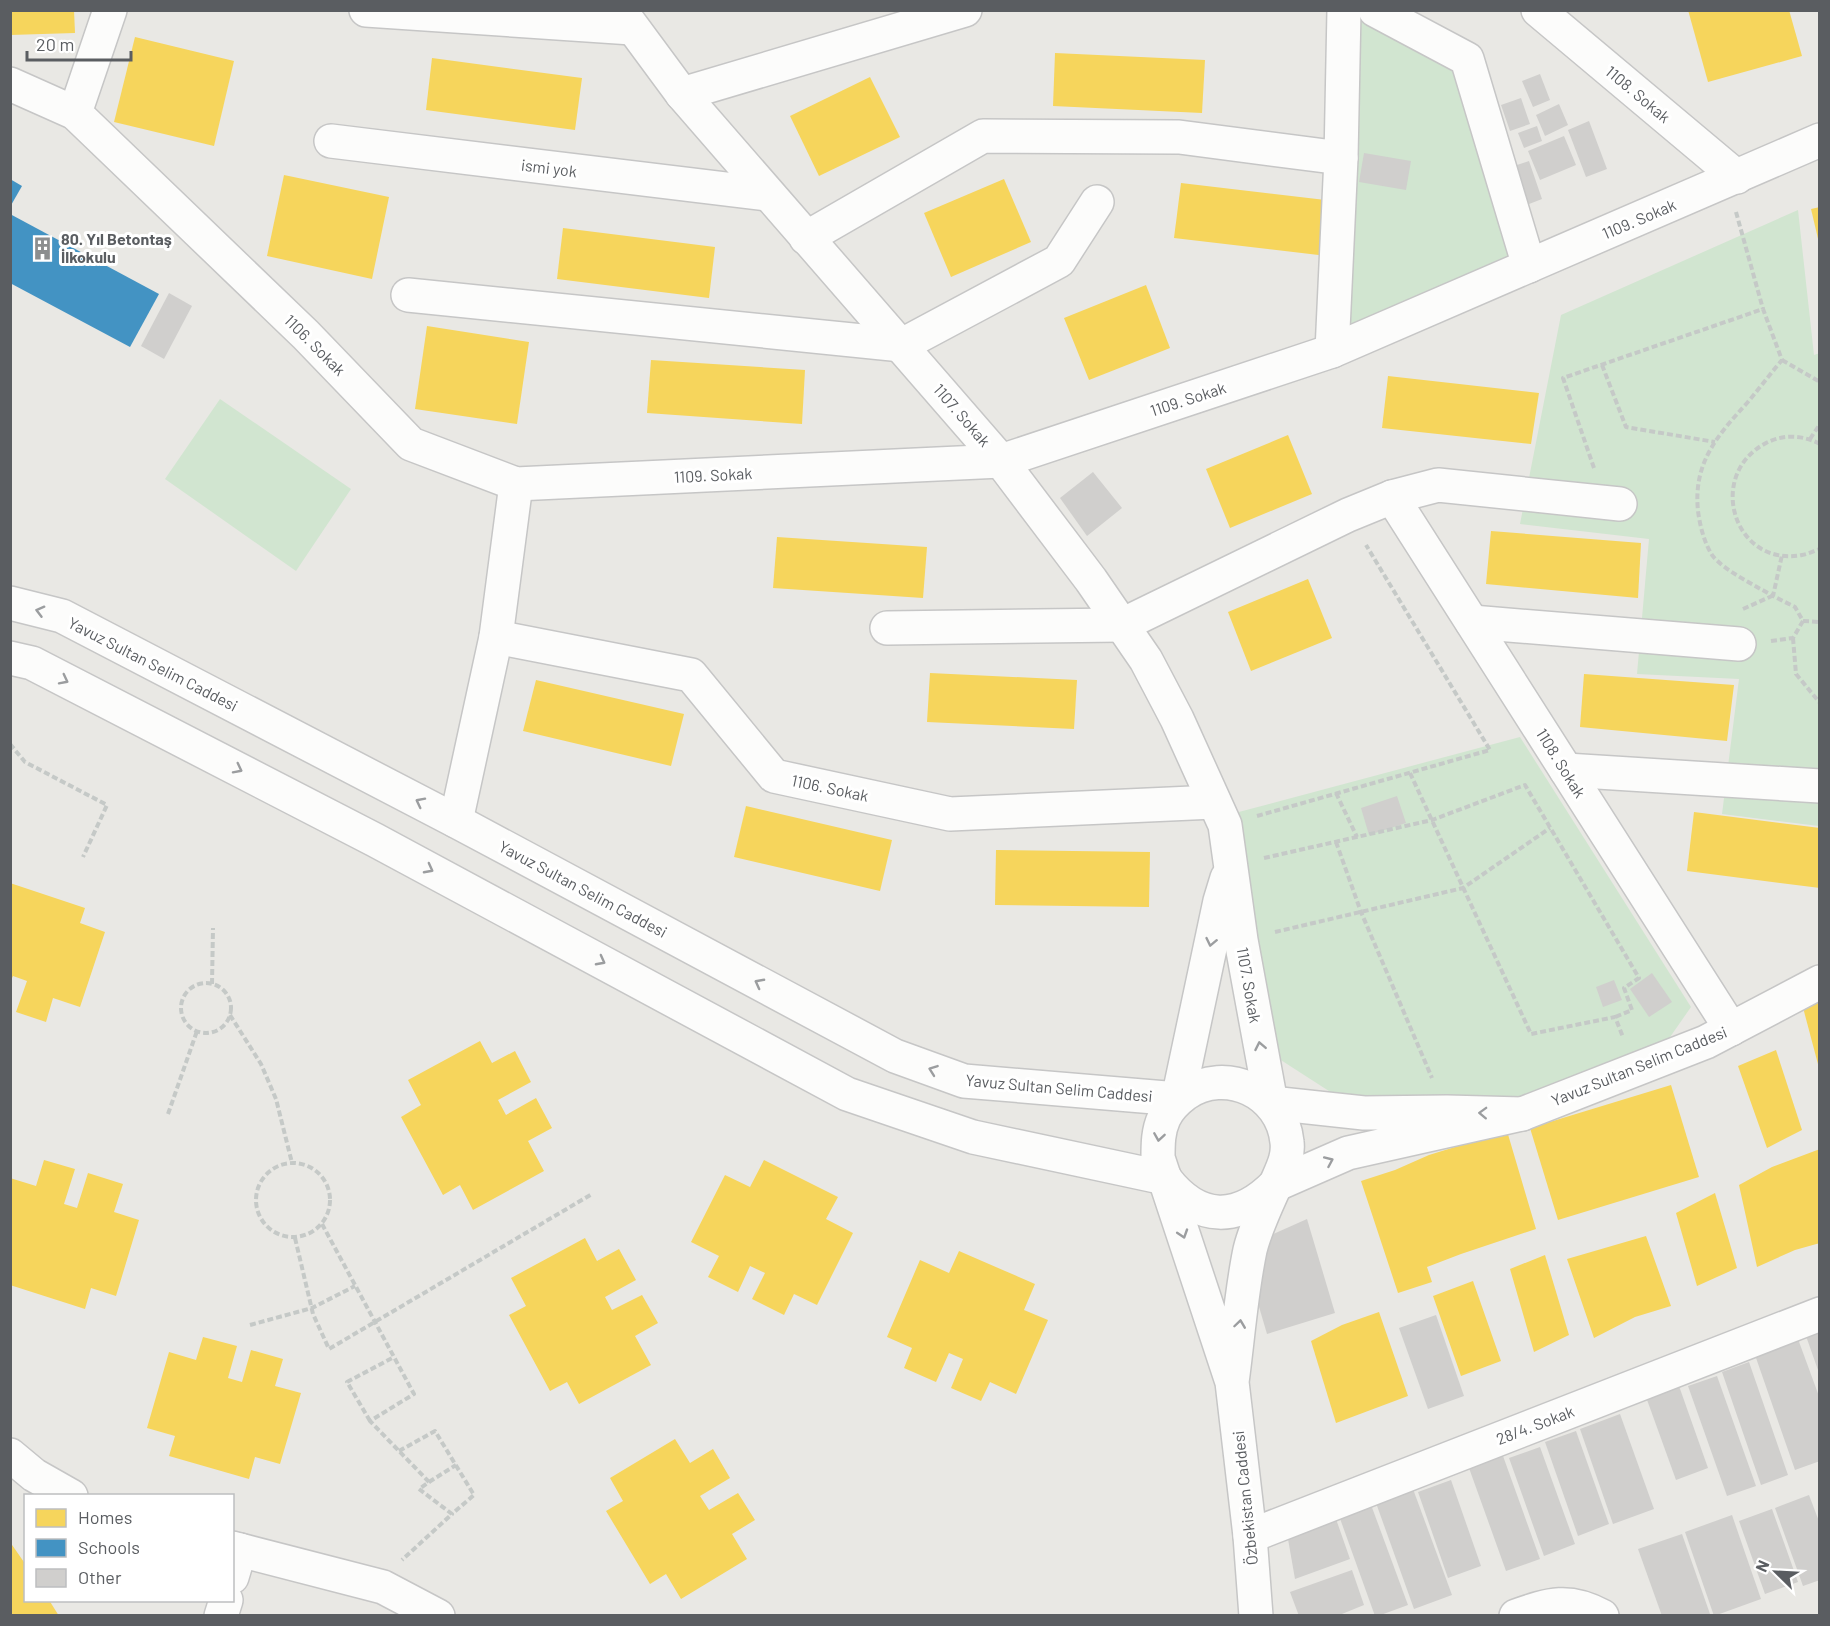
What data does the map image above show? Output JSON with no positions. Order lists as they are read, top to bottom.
{
  "streets": {
    "street": [
      "1108. Sokak",
      "ismi yok",
      "1109. Sokak",
      "1106. Sokak",
      "1107. Sokak",
      "Yavuz Sultan Selim Caddesi",
      "28/4. Sokak",
      "Özbekistan Caddesi"
    ]
  },
  "crossings": [
    ["1108. Sokak", "1109. Sokak"],
    ["1108. Sokak", "Yavuz Sultan Selim Caddesi"],
    ["ismi yok", "1107. Sokak"],
    ["1109. Sokak", "1106. Sokak"],
    ["1109. Sokak", "1107. Sokak"],
    ["1106. Sokak", "1107. Sokak"],
    ["1107. Sokak", "Yavuz Sultan Selim Caddesi"],
    ["28/4. Sokak", "Özbekistan Caddesi"]
  ],
  "places": {
    "building": ["80. Yıl Betontaş İlkokulu"]
  },
  "legend": ["Homes", "Schools", "Other"],
  "scale_bar": "20 m",
  "north": "top left"
}
